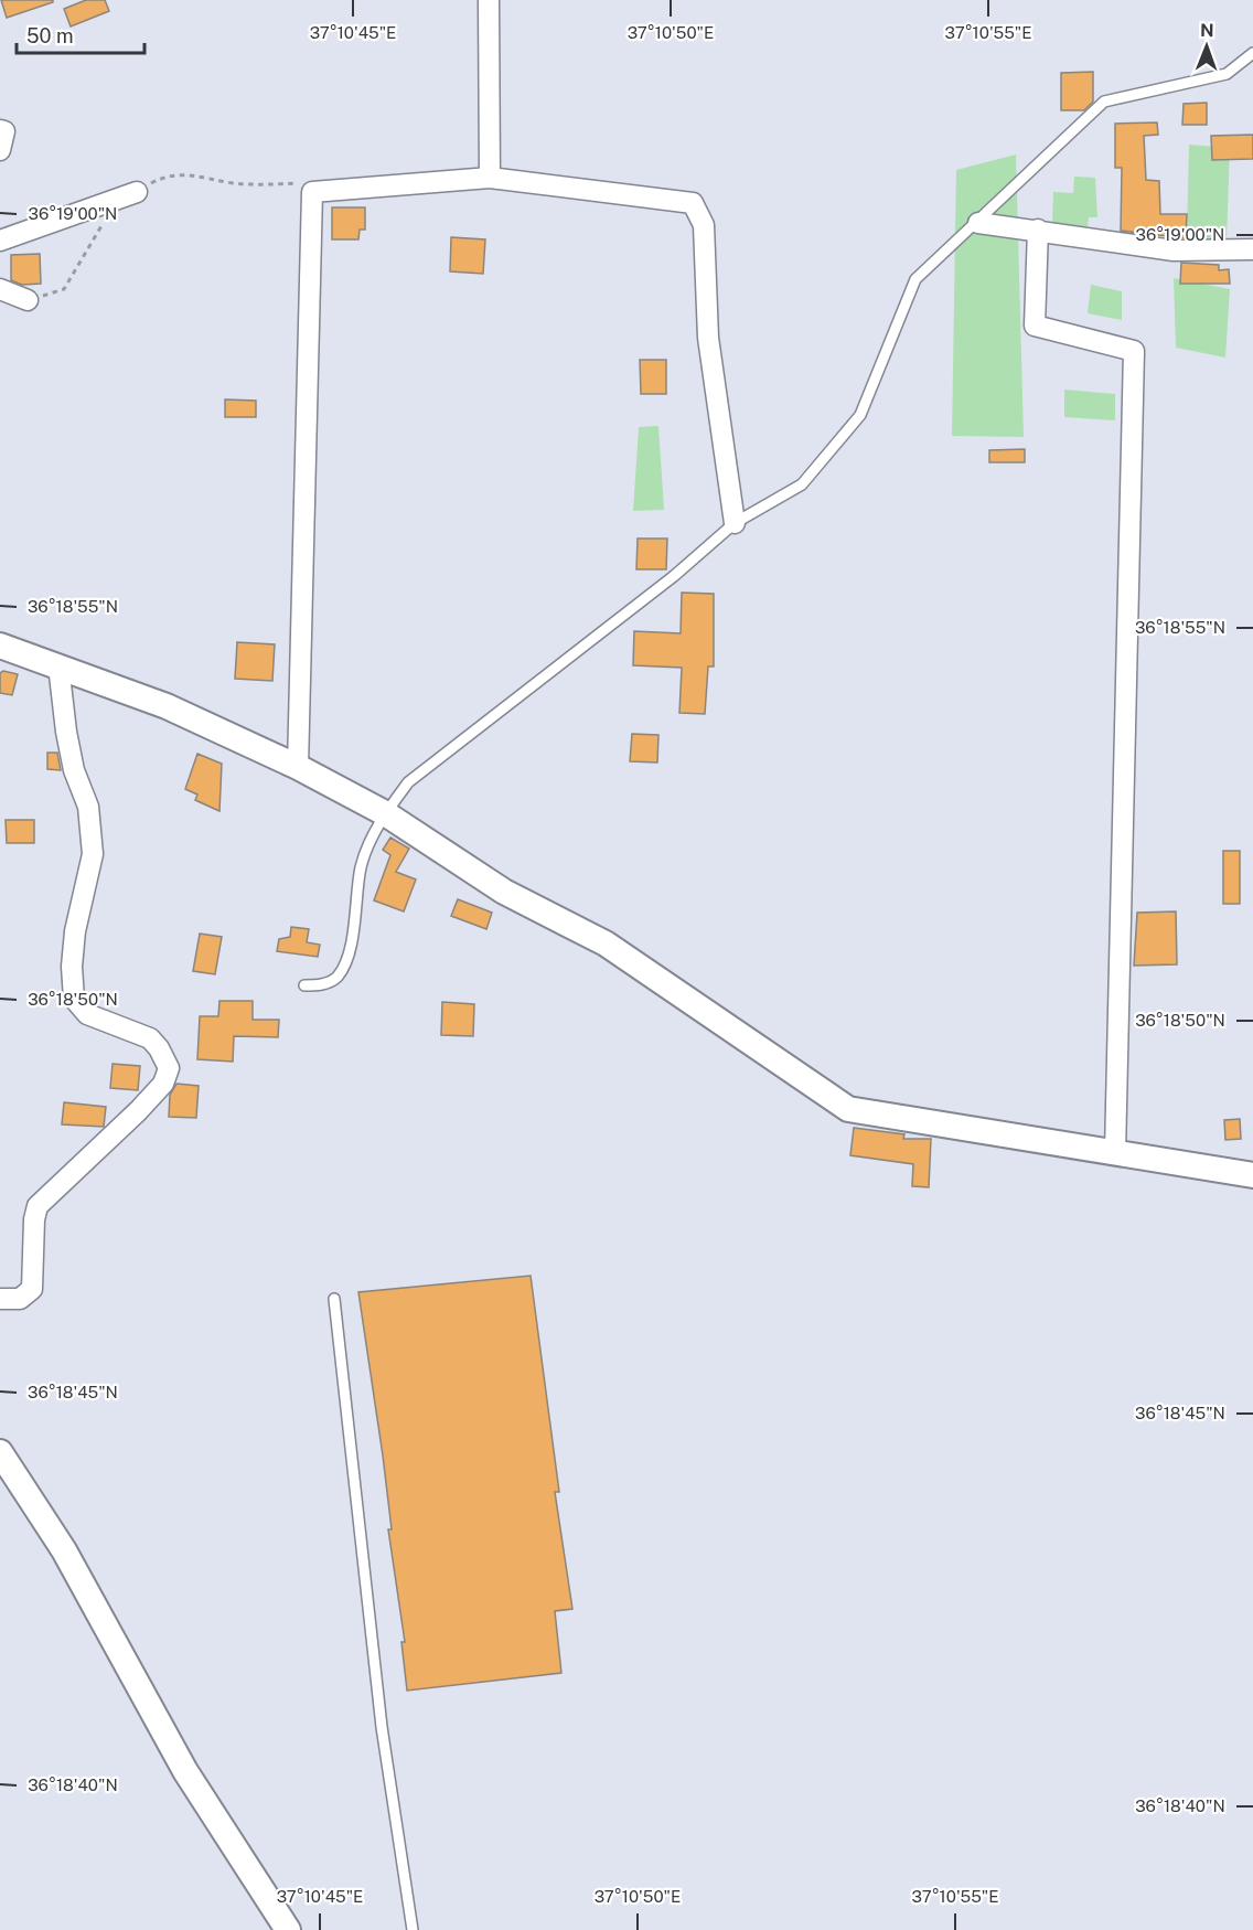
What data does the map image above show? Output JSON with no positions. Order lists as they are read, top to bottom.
{
  "scale_bar": "50 m",
  "north": "top",
  "coordinates": [
    "37°10'45\"E",
    "37°10'50\"E",
    "37°10'55\"E",
    "36°19'00\"N",
    "36°18'55\"N",
    "36°18'50\"N",
    "36°18'45\"N",
    "36°18'40\"N"
  ]
}
